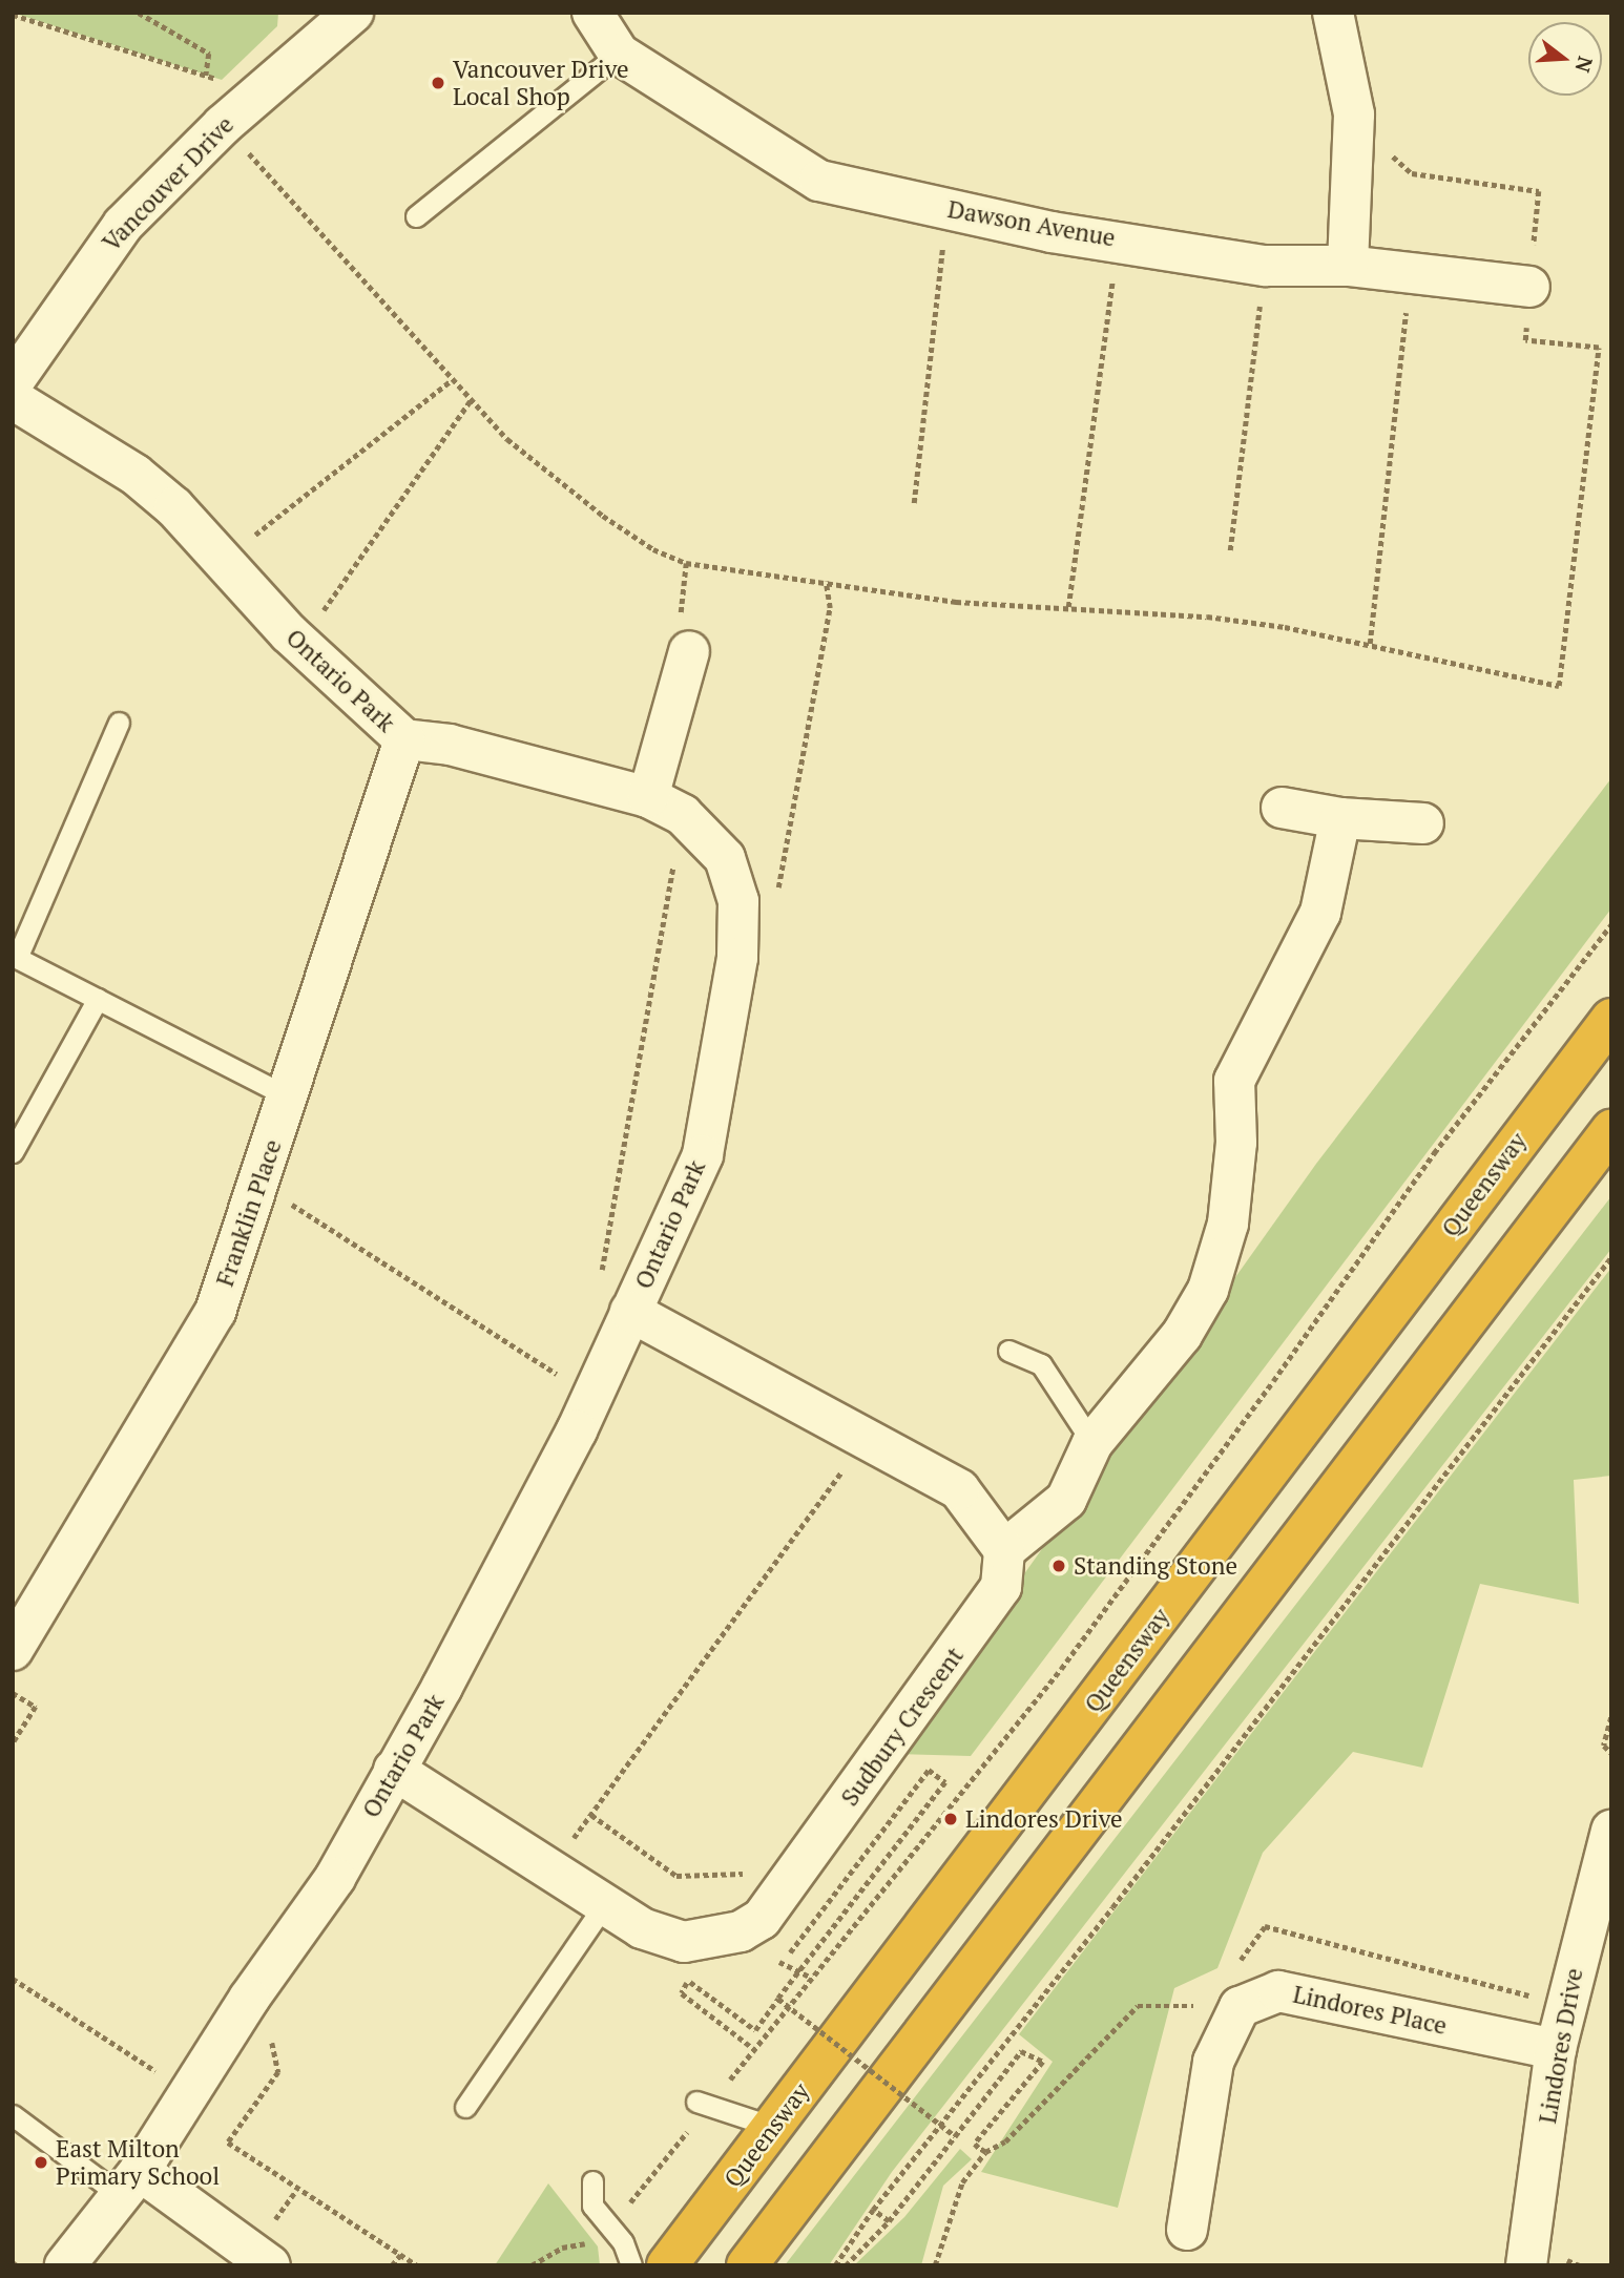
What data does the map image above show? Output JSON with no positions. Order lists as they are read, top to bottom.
{
  "streets": {
    "highway": ["Queensway"],
    "street": [
      "Vancouver Drive",
      "Dawson Avenue",
      "Ontario Park",
      "Franklin Place",
      "Sudbury Crescent",
      "Lindores Place",
      "Lindores Drive"
    ]
  },
  "crossings": [
    ["Ontario Park", "Franklin Place"],
    ["Ontario Park", "Sudbury Crescent"],
    ["Lindores Place", "Lindores Drive"]
  ],
  "places": [
    "Vancouver Drive Local Shop",
    "Standing Stone",
    "Lindores Drive",
    "East Milton Primary School"
  ],
  "north": "right"
}
